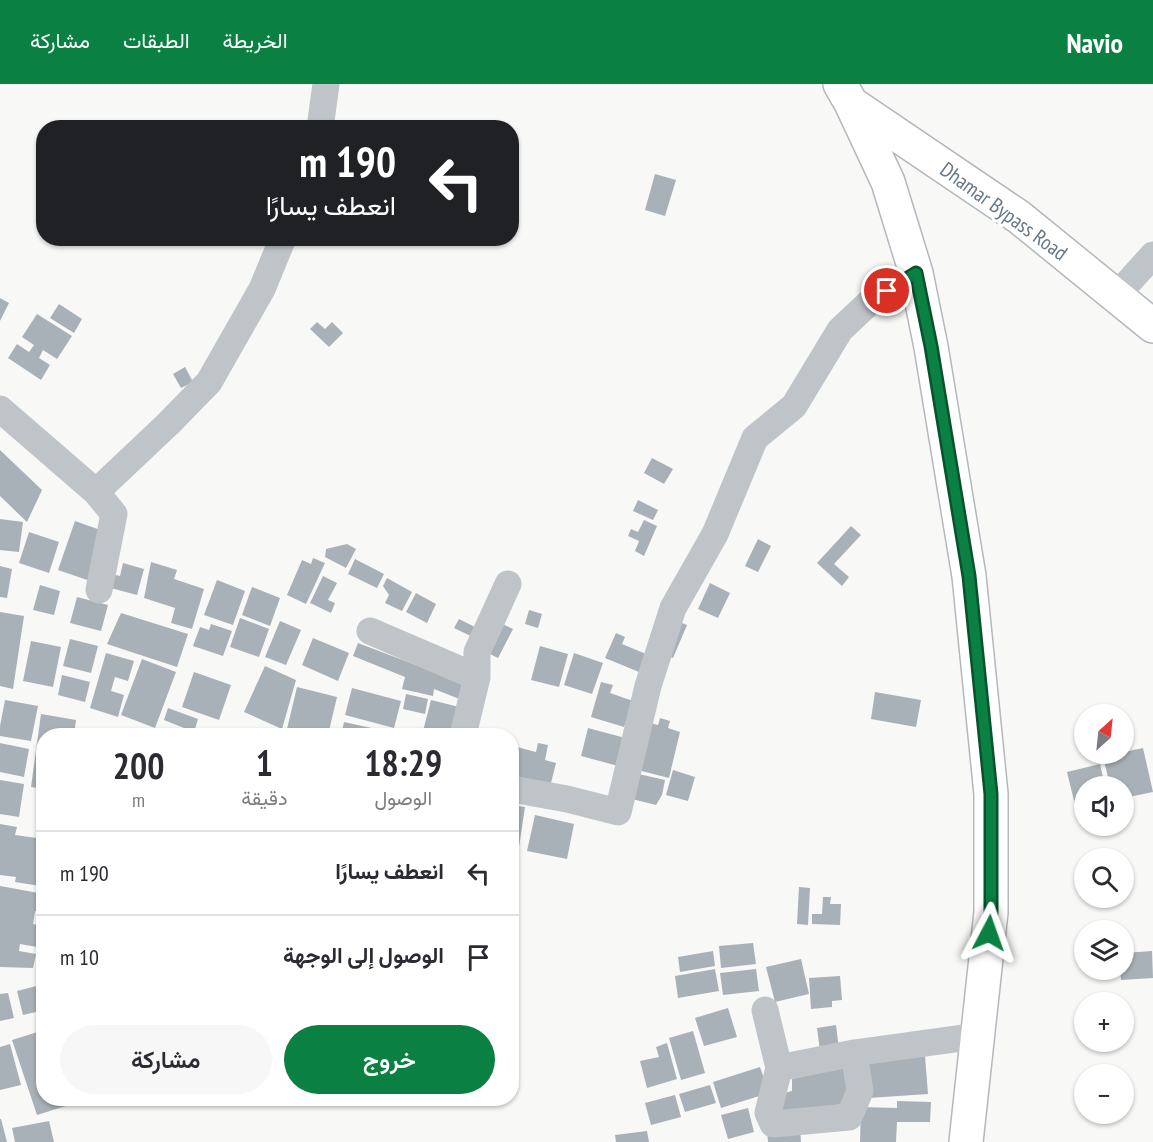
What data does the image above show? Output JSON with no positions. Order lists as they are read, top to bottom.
{
  "streets": {
    "main road": ["Dhamar Bypass Road"]
  },
  "north": "top right",
  "page": {
    "header": "Navio",
    "nav": ["الخريطة", "الطبقات", "مشاركة"],
    "turn": ["190 m", "انعطف يسارًا"],
    "map_buttons": ["+", "−"],
    "eta": [
      "18:29",
      "الوصول",
      "1",
      "دقيقة",
      "200",
      "m"
    ],
    "list": [
      {
        "name": "انعطف يسارًا",
        "value": "190 m"
      },
      {
        "name": "الوصول إلى الوجهة",
        "value": "10 m"
      }
    ],
    "buttons": ["خروج", "مشاركة"]
  }
}
